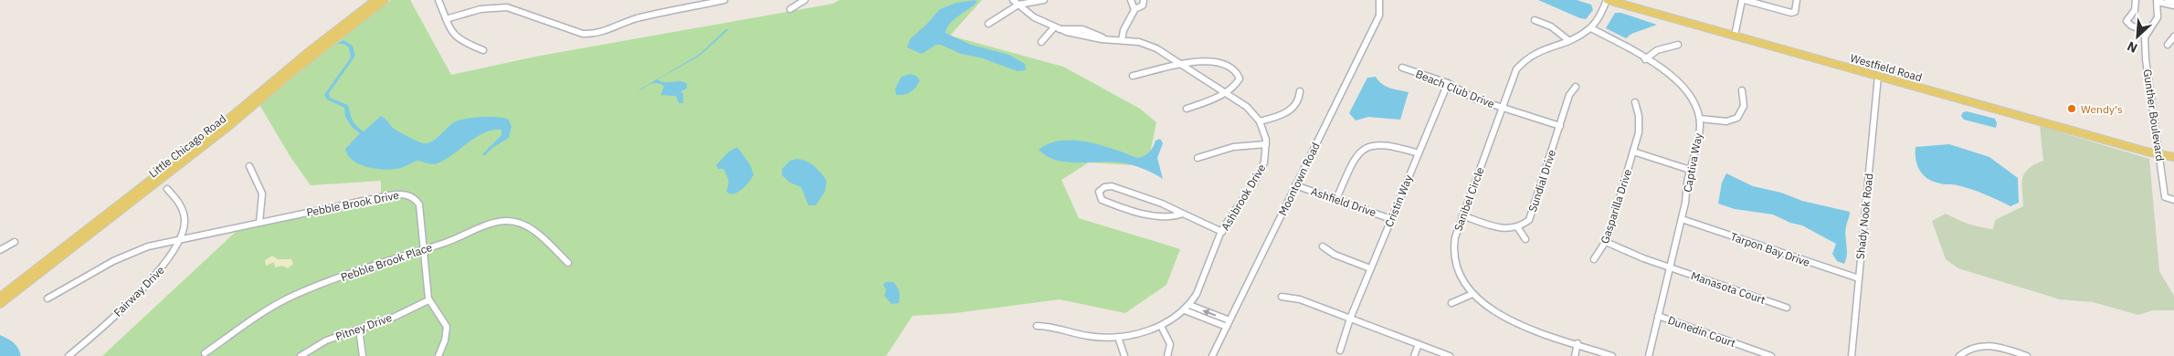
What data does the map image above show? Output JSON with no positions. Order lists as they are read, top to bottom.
{
  "streets": {
    "main road": ["Westfield Road", "Little Chicago Road"],
    "street": [
      "Beach Club Drive",
      "Gunther Boulevard",
      "Captiva Way",
      "Moontown Road",
      "Sundial Drive",
      "Ashbrook Drive",
      "Sanibel Circle",
      "Cristin Way",
      "Ashfield Drive",
      "Pebble Brook Drive",
      "Gasparilla Drive",
      "Shady Nook Road",
      "Tarpon Bay Drive",
      "Pebble Brook Place",
      "Manasota Court",
      "Fairway Drive",
      "Pitney Drive",
      "Dunedin Court"
    ]
  },
  "crossings": [
    ["Westfield Road", "Gunther Boulevard"],
    ["Westfield Road", "Sanibel Circle"],
    ["Westfield Road", "Shady Nook Road"],
    ["Beach Club Drive", "Sundial Drive"],
    ["Beach Club Drive", "Sanibel Circle"],
    ["Beach Club Drive", "Cristin Way"],
    ["Captiva Way", "Sanibel Circle"],
    ["Captiva Way", "Tarpon Bay Drive"],
    ["Captiva Way", "Manasota Court"],
    ["Captiva Way", "Dunedin Court"],
    ["Moontown Road", "Ashfield Drive"],
    ["Cristin Way", "Ashfield Drive"],
    ["Pebble Brook Drive", "Pebble Brook Place"],
    ["Pebble Brook Drive", "Fairway Drive"],
    ["Pebble Brook Drive", "Pitney Drive"],
    ["Shady Nook Road", "Tarpon Bay Drive"]
  ],
  "places": ["Wendy's"],
  "north": "bottom left"
}
